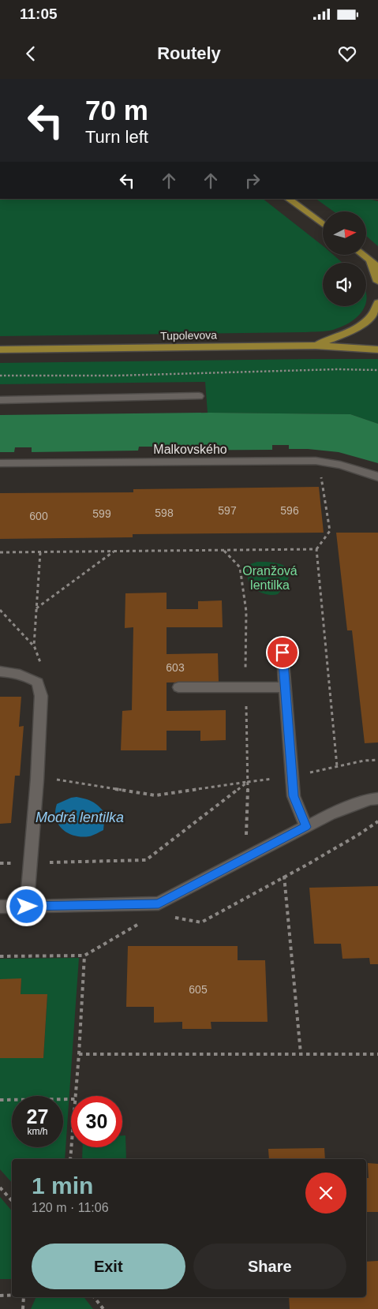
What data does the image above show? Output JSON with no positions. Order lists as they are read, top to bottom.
{
  "streets": {
    "main road": ["Tupolevova"],
    "street": ["Malkovského"]
  },
  "water": ["Modrá lentilka"],
  "parks": ["Oranžová lentilka"],
  "house_numbers": [
    "597",
    "596",
    "598",
    "599",
    "600",
    "603",
    "605"
  ],
  "north": "right",
  "page": {
    "status": "11:05",
    "header": "Routely",
    "turn": ["70 m", "Turn left"],
    "speed": "27 km/h",
    "limit": "30",
    "heading": ["1 min", "120 m · 11:06"],
    "buttons": ["Exit", "Share"]
  }
}
